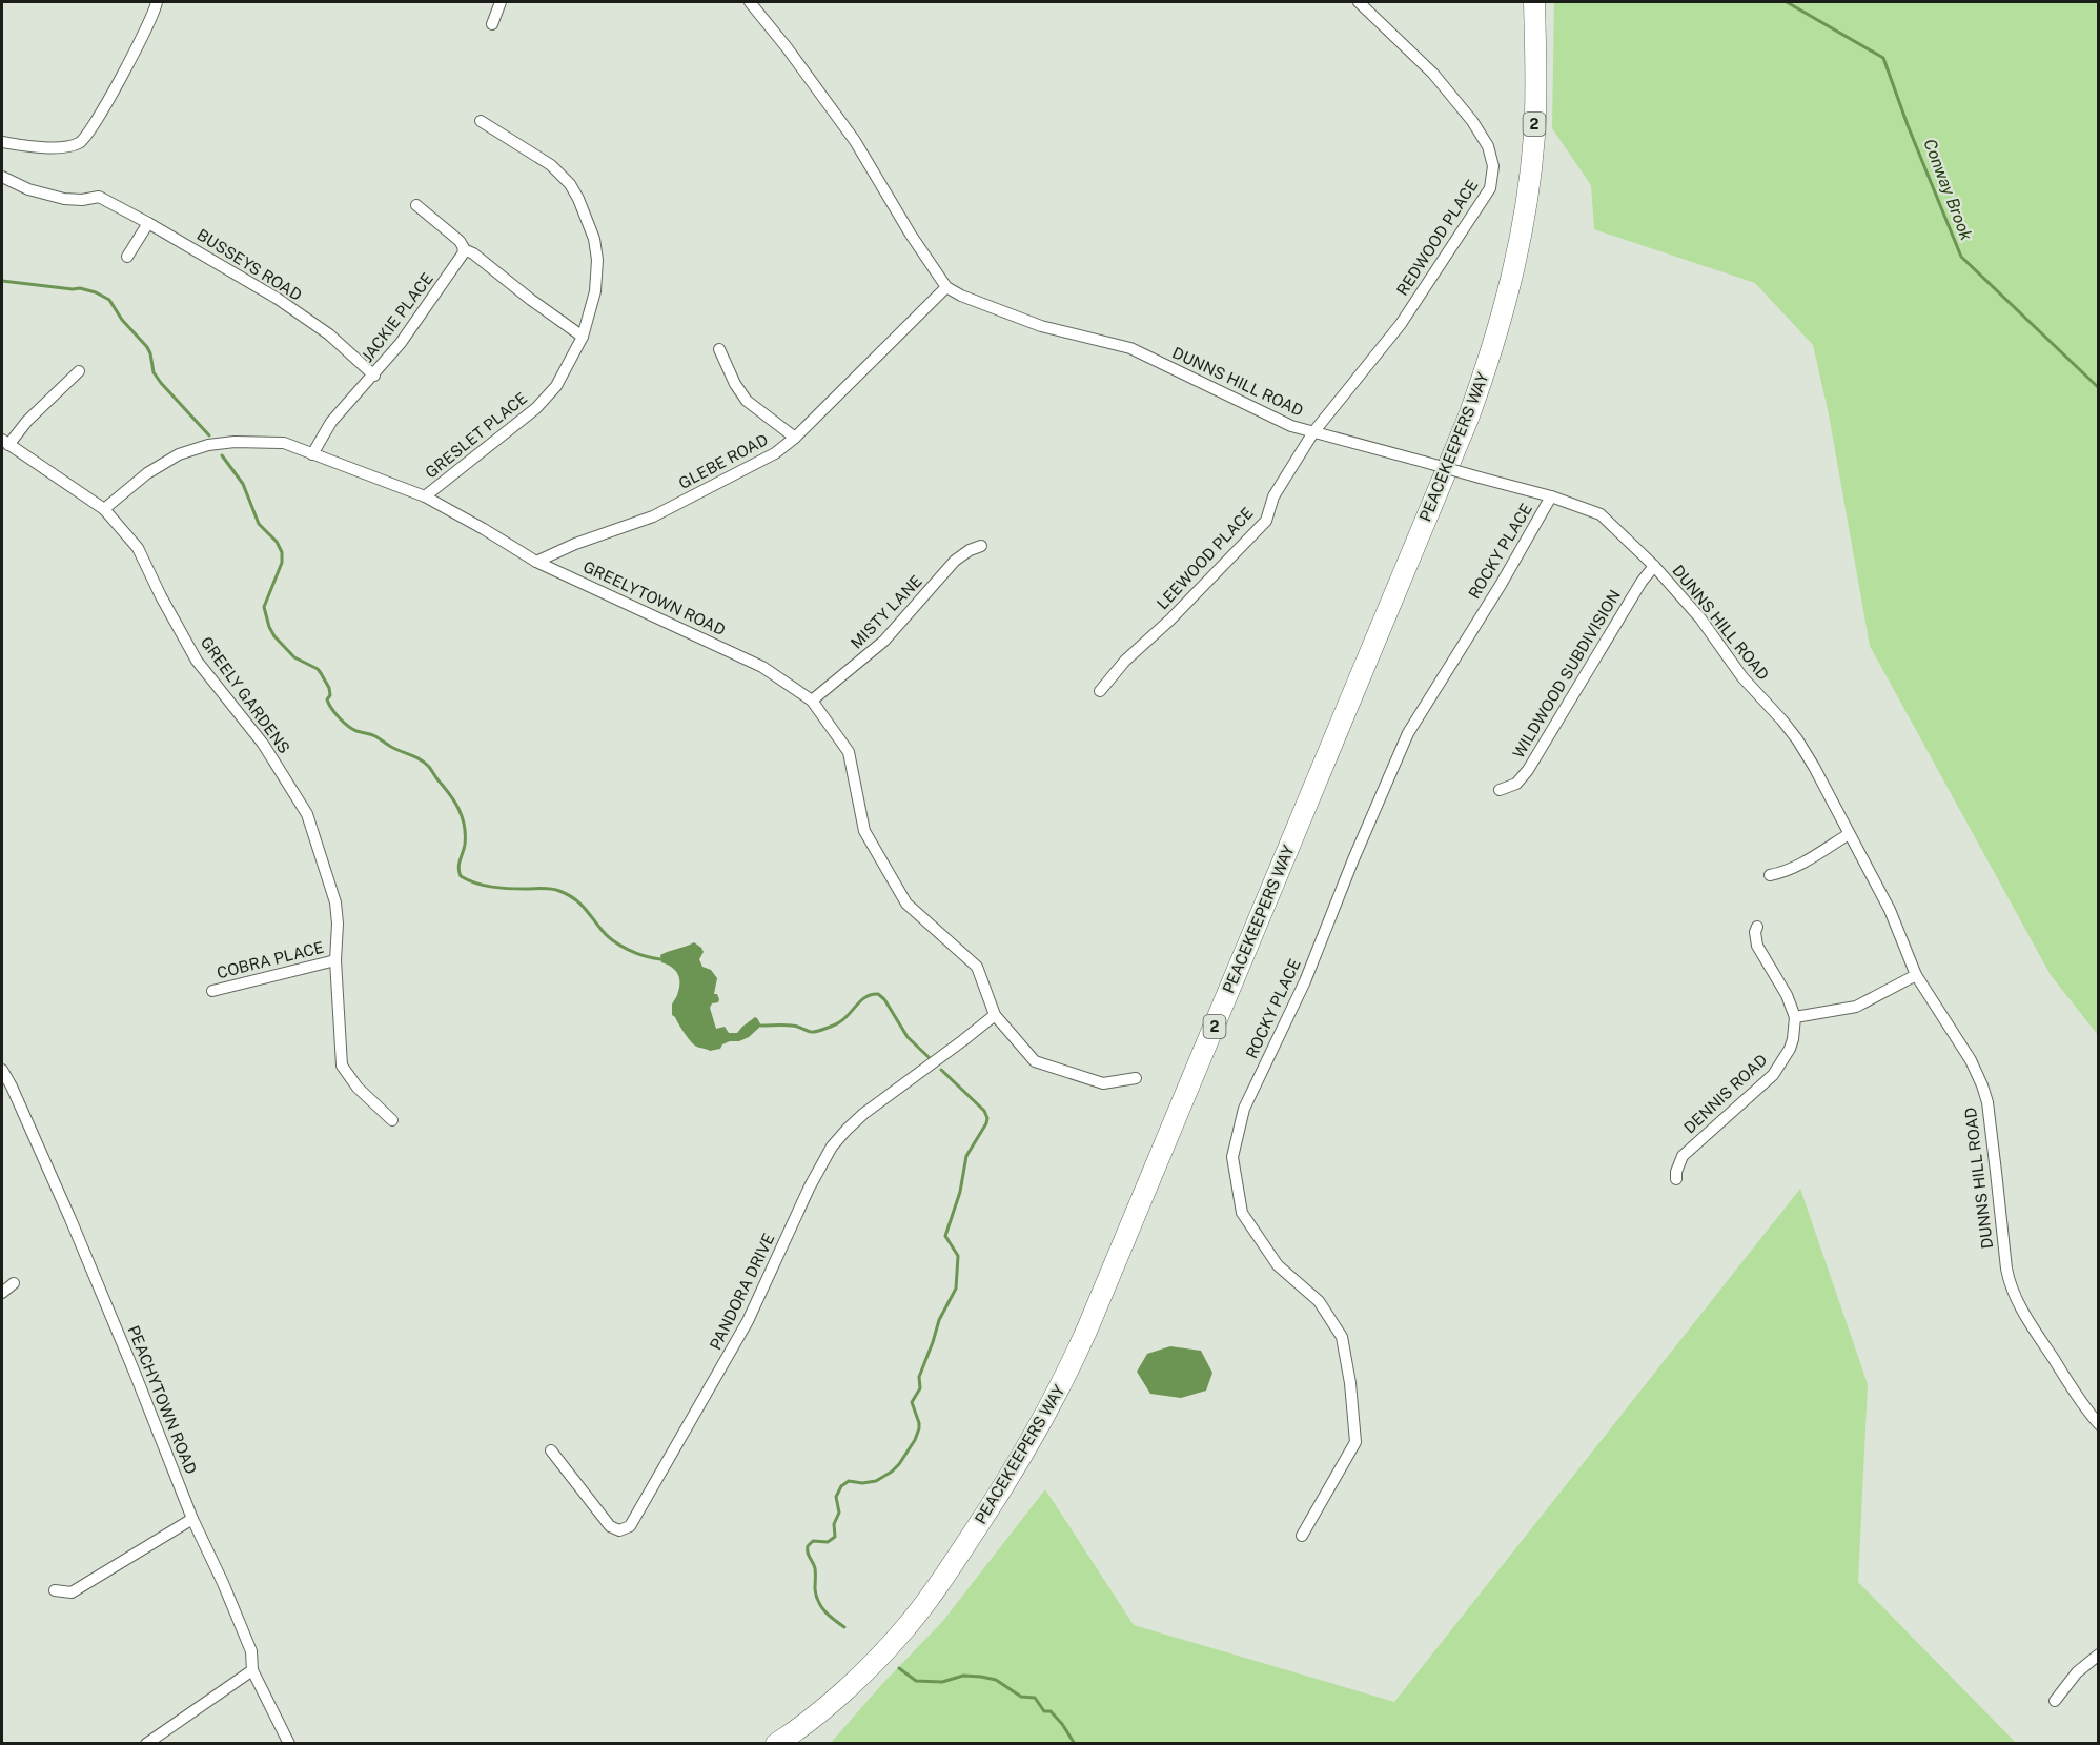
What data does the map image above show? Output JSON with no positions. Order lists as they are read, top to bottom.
{
  "streets": {
    "highway": ["2", "PEACEKEEPERS WAY"],
    "street": [
      "REDWOOD PLACE",
      "BUSSEYS ROAD",
      "JACKIE PLACE",
      "DUNNS HILL ROAD",
      "GRESLET PLACE",
      "GLEBE ROAD",
      "ROCKY PLACE",
      "LEEWOOD PLACE",
      "GREELYTOWN ROAD",
      "MISTY LANE",
      "WILDWOOD SUBDIVISION",
      "GREELY GARDENS",
      "COBRA PLACE",
      "DENNIS ROAD",
      "PANDORA DRIVE",
      "PEACHYTOWN ROAD"
    ]
  },
  "crossings": [
    ["REDWOOD PLACE", "DUNNS HILL ROAD"],
    ["REDWOOD PLACE", "LEEWOOD PLACE"],
    ["BUSSEYS ROAD", "JACKIE PLACE"],
    ["JACKIE PLACE", "GREELYTOWN ROAD"],
    ["DUNNS HILL ROAD", "GLEBE ROAD"],
    ["DUNNS HILL ROAD", "ROCKY PLACE"],
    ["DUNNS HILL ROAD", "LEEWOOD PLACE"],
    ["DUNNS HILL ROAD", "WILDWOOD SUBDIVISION"],
    ["GRESLET PLACE", "GREELYTOWN ROAD"],
    ["GLEBE ROAD", "GREELYTOWN ROAD"],
    ["GREELYTOWN ROAD", "MISTY LANE"],
    ["GREELYTOWN ROAD", "GREELY GARDENS"],
    ["GREELYTOWN ROAD", "PANDORA DRIVE"],
    ["GREELY GARDENS", "COBRA PLACE"]
  ],
  "water": ["Conway Brook"]
}
